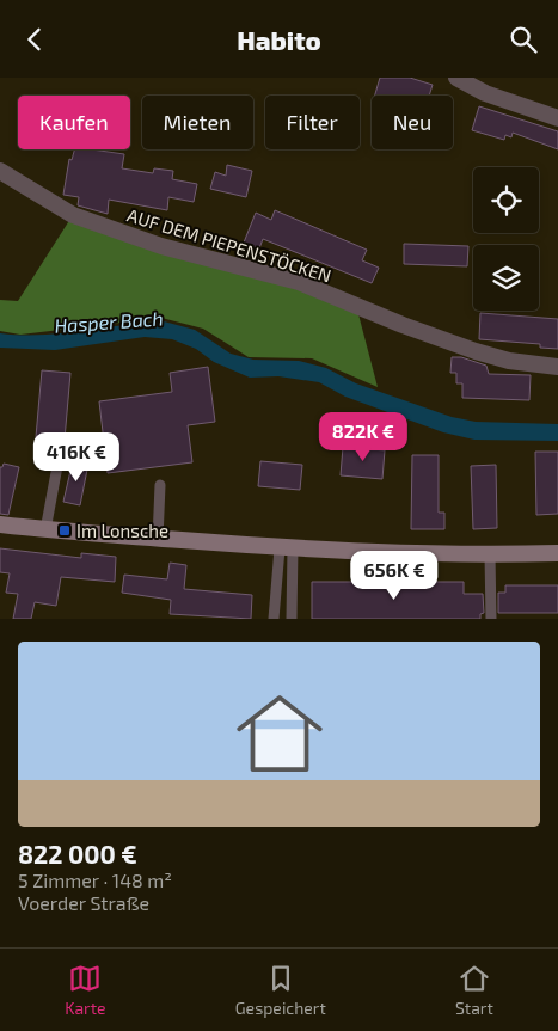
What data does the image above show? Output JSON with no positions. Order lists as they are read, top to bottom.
{
  "streets": {
    "street": ["AUF DEM PIEPENSTÖCKEN"]
  },
  "water": ["Hasper Bach"],
  "places": {
    "transit": ["Im Lonsche"]
  },
  "page": {
    "header": "Habito",
    "chip": [
      "Kaufen",
      "Mieten",
      "Filter",
      "Neu"
    ],
    "price": ["822K €", "416K €", "656K €"],
    "list": [
      {
        "name": "822 000 €",
        "note": "5 Zimmer · 148 m² · Voerder Straße"
      }
    ],
    "tabs": ["Karte", "Gespeichert", "Start"]
  }
}
